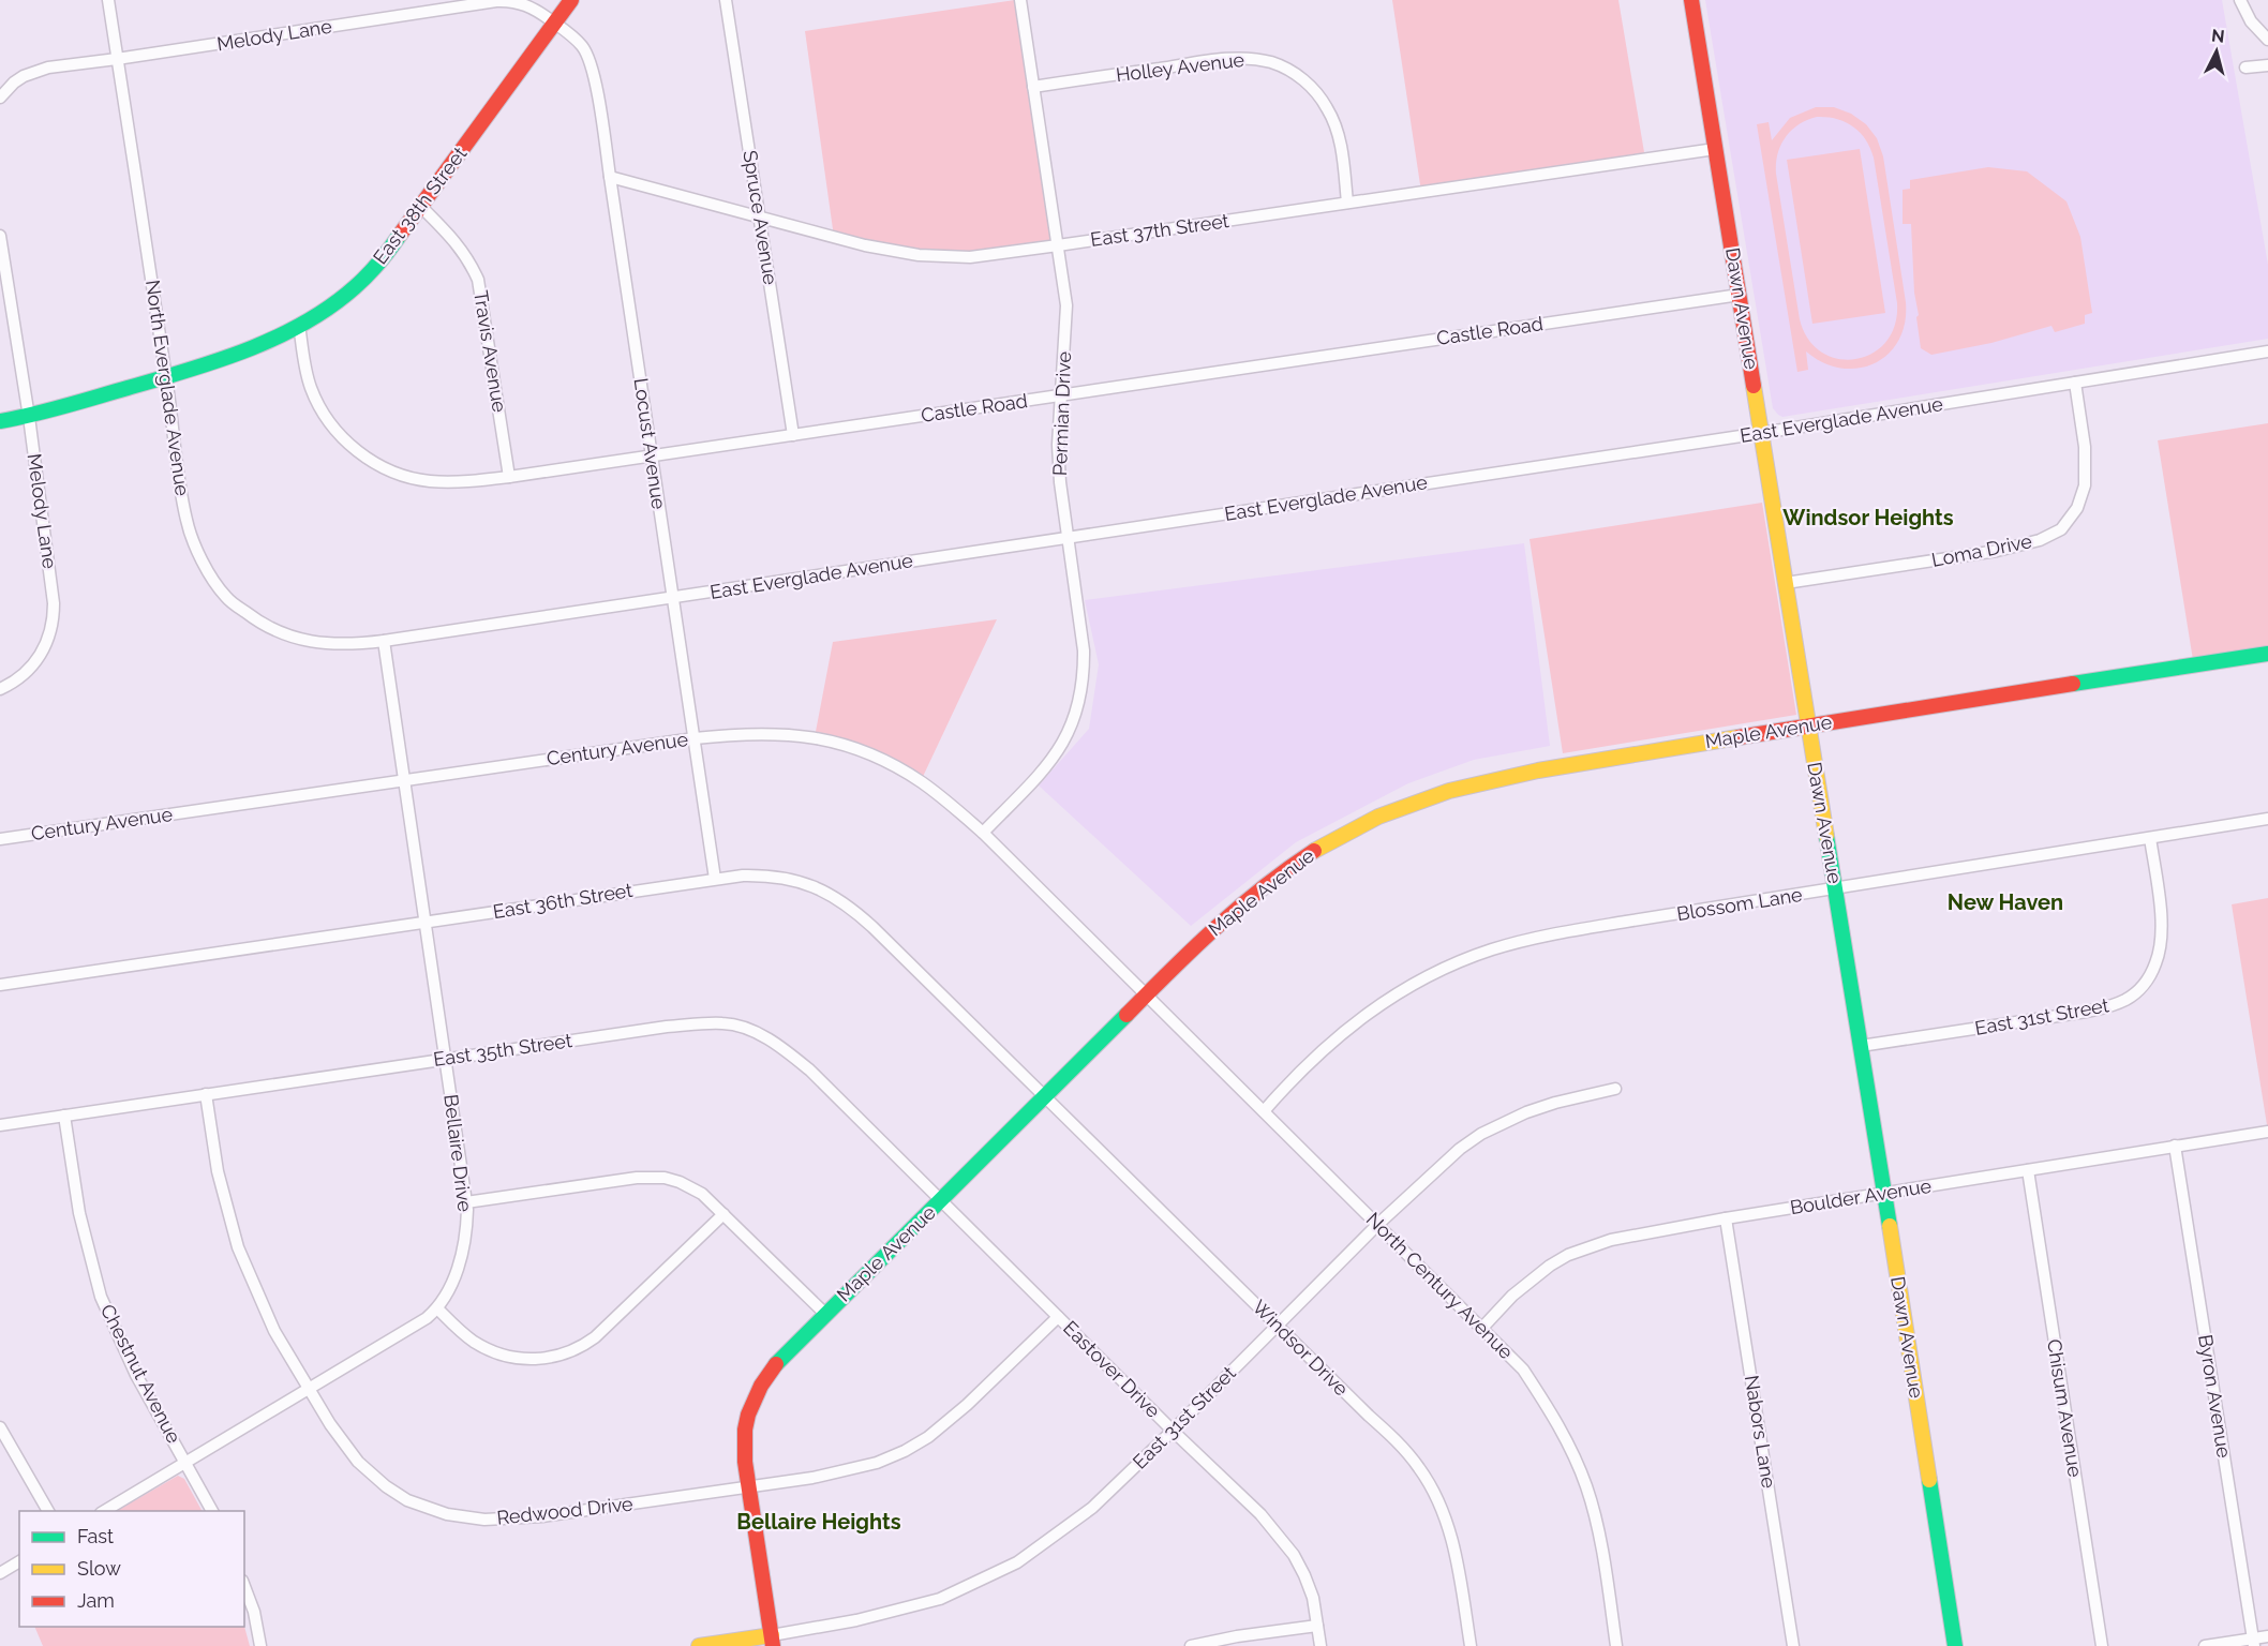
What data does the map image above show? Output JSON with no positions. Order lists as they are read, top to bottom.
{
  "streets": {
    "street": [
      "Melody Lane",
      "Holley Avenue",
      "East 38th Street",
      "Spruce Avenue",
      "East 37th Street",
      "Dawn Avenue",
      "Castle Road",
      "Travis Avenue",
      "North Everglade Avenue",
      "Permian Drive",
      "East Everglade Avenue",
      "Locust Avenue",
      "Loma Drive",
      "Maple Avenue",
      "Century Avenue",
      "East 36th Street",
      "Blossom Lane",
      "East 31st Street",
      "East 35th Street",
      "Bellaire Drive",
      "Boulder Avenue",
      "North Century Avenue",
      "Windsor Drive",
      "Eastover Drive",
      "Chestnut Avenue",
      "Byron Avenue",
      "Chisum Avenue",
      "Nabors Lane",
      "Redwood Drive"
    ]
  },
  "crossings": [
    ["Melody Lane", "East 38th Street"],
    ["Melody Lane", "North Everglade Avenue"],
    ["Melody Lane", "Locust Avenue"],
    ["Holley Avenue", "East 37th Street"],
    ["Holley Avenue", "Permian Drive"],
    ["East 38th Street", "Castle Road"],
    ["East 38th Street", "Travis Avenue"],
    ["East 38th Street", "North Everglade Avenue"],
    ["East 38th Street", "Locust Avenue"],
    ["Spruce Avenue", "East 37th Street"],
    ["Spruce Avenue", "Castle Road"],
    ["East 37th Street", "Dawn Avenue"],
    ["East 37th Street", "Permian Drive"],
    ["East 37th Street", "Locust Avenue"],
    ["Dawn Avenue", "Castle Road"],
    ["Dawn Avenue", "East Everglade Avenue"],
    ["Dawn Avenue", "Loma Drive"],
    ["Dawn Avenue", "Maple Avenue"],
    ["Dawn Avenue", "Blossom Lane"],
    ["Dawn Avenue", "East 31st Street"],
    ["Dawn Avenue", "Boulder Avenue"],
    ["Castle Road", "Travis Avenue"],
    ["Castle Road", "Permian Drive"],
    ["Castle Road", "Locust Avenue"],
    ["North Everglade Avenue", "East Everglade Avenue"],
    ["North Everglade Avenue", "Bellaire Drive"],
    ["Permian Drive", "East Everglade Avenue"],
    ["Permian Drive", "Century Avenue"],
    ["East Everglade Avenue", "Locust Avenue"],
    ["East Everglade Avenue", "Loma Drive"],
    ["East Everglade Avenue", "Bellaire Drive"],
    ["Locust Avenue", "Century Avenue"],
    ["Locust Avenue", "East 36th Street"],
    ["Maple Avenue", "Century Avenue"],
    ["Maple Avenue", "East 36th Street"],
    ["Maple Avenue", "East 31st Street"],
    ["Maple Avenue", "East 35th Street"],
    ["Maple Avenue", "North Century Avenue"],
    ["Maple Avenue", "Windsor Drive"],
    ["Maple Avenue", "Eastover Drive"],
    ["Maple Avenue", "Redwood Drive"],
    ["Century Avenue", "Bellaire Drive"],
    ["Century Avenue", "North Century Avenue"],
    ["East 36th Street", "Bellaire Drive"],
    ["East 36th Street", "Windsor Drive"],
    ["Blossom Lane", "East 31st Street"],
    ["Blossom Lane", "North Century Avenue"],
    ["East 31st Street", "North Century Avenue"],
    ["East 31st Street", "Windsor Drive"],
    ["East 31st Street", "Eastover Drive"],
    ["East 35th Street", "Bellaire Drive"],
    ["East 35th Street", "Eastover Drive"],
    ["East 35th Street", "Chestnut Avenue"],
    ["East 35th Street", "Redwood Drive"],
    ["Bellaire Drive", "Chestnut Avenue"],
    ["Bellaire Drive", "Redwood Drive"],
    ["Boulder Avenue", "North Century Avenue"],
    ["Boulder Avenue", "Byron Avenue"],
    ["Boulder Avenue", "Chisum Avenue"],
    ["Boulder Avenue", "Nabors Lane"],
    ["Eastover Drive", "Redwood Drive"]
  ],
  "districts": ["Windsor Heights", "New Haven", "Bellaire Heights"],
  "legend": ["Fast", "Slow", "Jam"],
  "north": "top"
}
